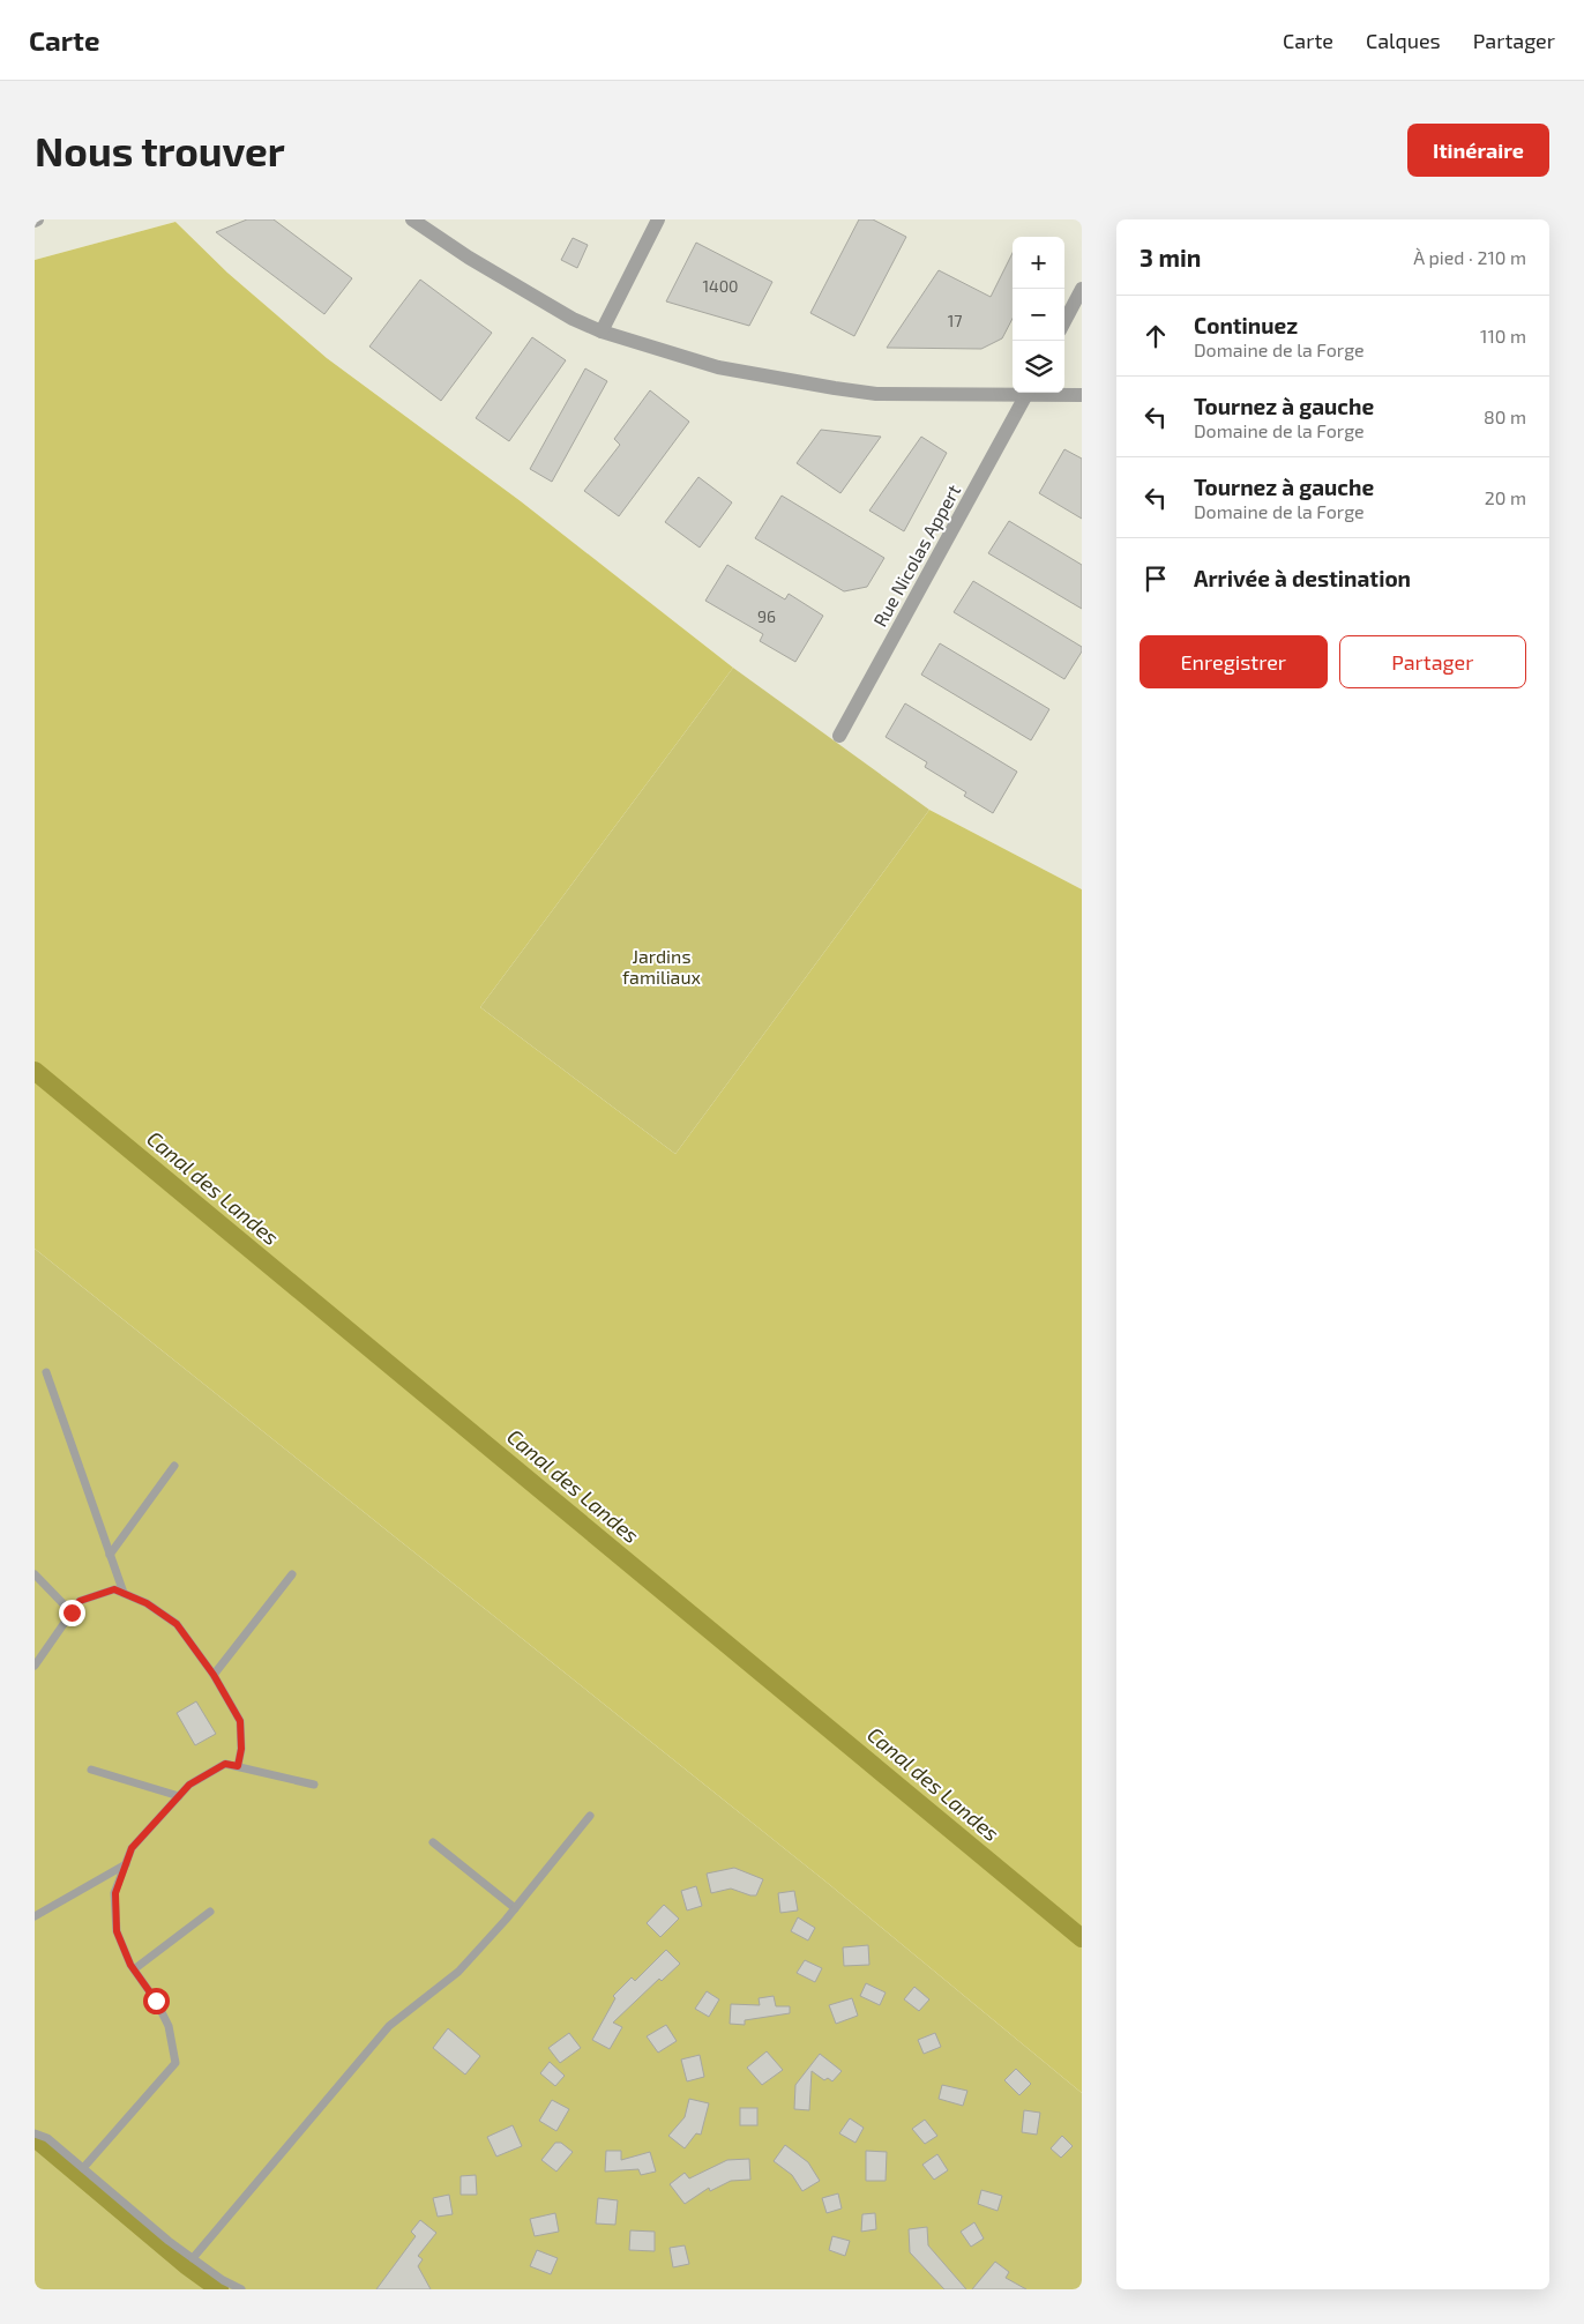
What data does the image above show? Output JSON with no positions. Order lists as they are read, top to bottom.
{
  "streets": {
    "street": ["Rue Nicolas Appert"]
  },
  "water": ["Canal des Landes"],
  "parks": ["Jardins familiaux"],
  "house_numbers": ["1400", "17", "96"],
  "page": {
    "header": "Carte",
    "nav": ["Carte", "Calques", "Partager"],
    "buttons": [
      "Itinéraire",
      ["Enregistrer", "Partager"]
    ],
    "title": "Nous trouver",
    "heading": ["3 min", "À pied · 210 m"],
    "map_buttons": ["+", "−"],
    "list": [
      ["Continuez", "Domaine de la Forge", "110 m"],
      ["Tournez à gauche", "Domaine de la Forge", "80 m"],
      ["Tournez à gauche", "Domaine de la Forge", "20 m"],
      "Arrivée à destination"
    ]
  }
}
